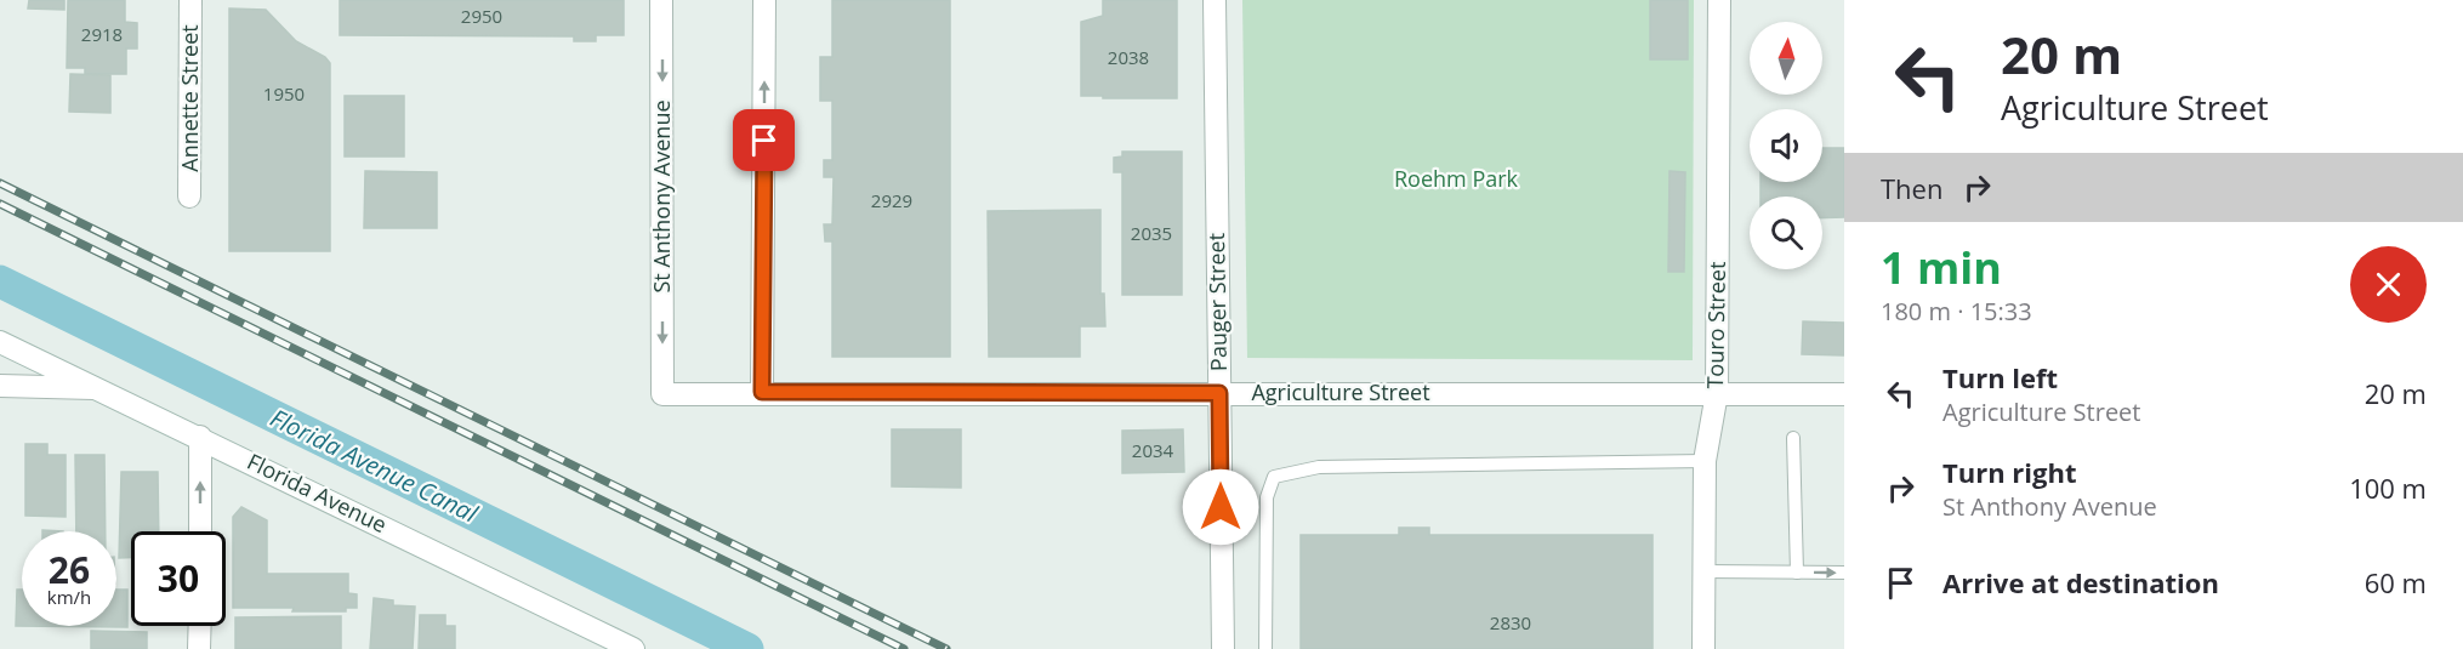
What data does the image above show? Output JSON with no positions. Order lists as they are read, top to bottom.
{
  "streets": {
    "street": [
      "Annette Street",
      "St Anthony Avenue",
      "Pauger Street",
      "Touro Street",
      "Agriculture Street",
      "Florida Avenue"
    ]
  },
  "crossings": [
    ["St Anthony Avenue", "Agriculture Street"],
    ["Pauger Street", "Agriculture Street"],
    ["Touro Street", "Agriculture Street"]
  ],
  "water": ["Florida Avenue Canal"],
  "parks": ["Roehm Park"],
  "house_numbers": [
    "2950",
    "2918",
    "2038",
    "1950",
    "2929",
    "2035",
    "2034",
    "2830"
  ],
  "north": "top",
  "page": {
    "turn": ["20 m", "Agriculture Street"],
    "then": "Then",
    "heading": ["1 min", "180 m · 15:33"],
    "list": [
      {
        "name": "Turn left",
        "note": "Agriculture Street",
        "value": "20 m"
      },
      {
        "name": "Turn right",
        "note": "St Anthony Avenue",
        "value": "100 m"
      },
      {
        "name": "Arrive at destination",
        "value": "60 m"
      }
    ],
    "speed": "26 km/h",
    "limit": "30"
  }
}
